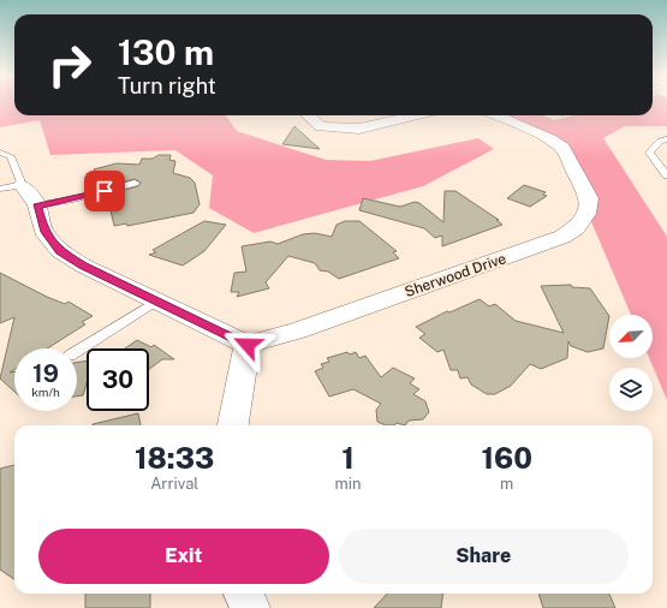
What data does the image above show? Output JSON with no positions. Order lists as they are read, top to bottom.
{
  "streets": {
    "street": ["Sherwood Drive"]
  },
  "north": "bottom left",
  "page": {
    "turn": ["130 m", "Turn right"],
    "speed": "19 km/h",
    "limit": "30",
    "eta": [
      "18:33",
      "Arrival",
      "1",
      "min",
      "160",
      "m"
    ],
    "buttons": ["Exit", "Share"]
  }
}
